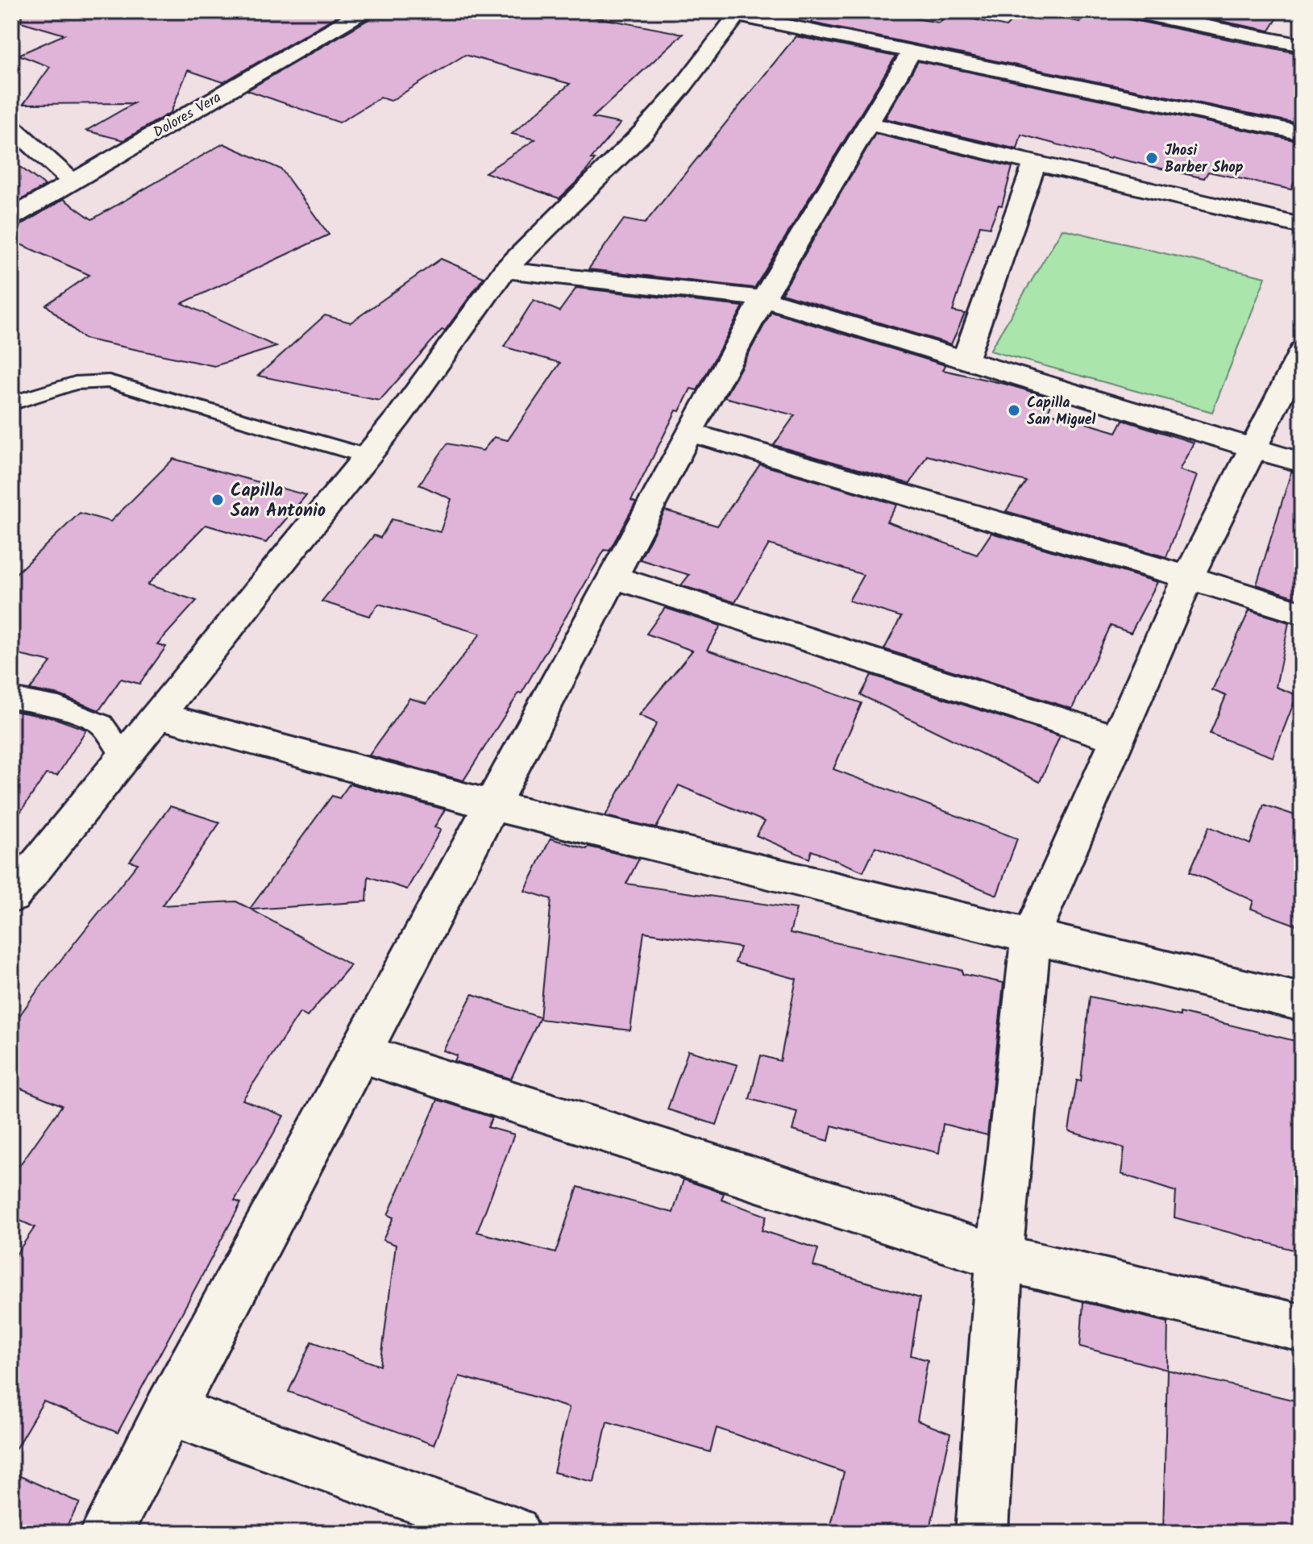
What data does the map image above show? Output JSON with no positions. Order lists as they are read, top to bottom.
{
  "streets": {
    "street": ["Dolores Vera"]
  },
  "places": ["Jhosi Barber Shop", "Capilla San Miguel", "Capilla San Antonio"]
}
